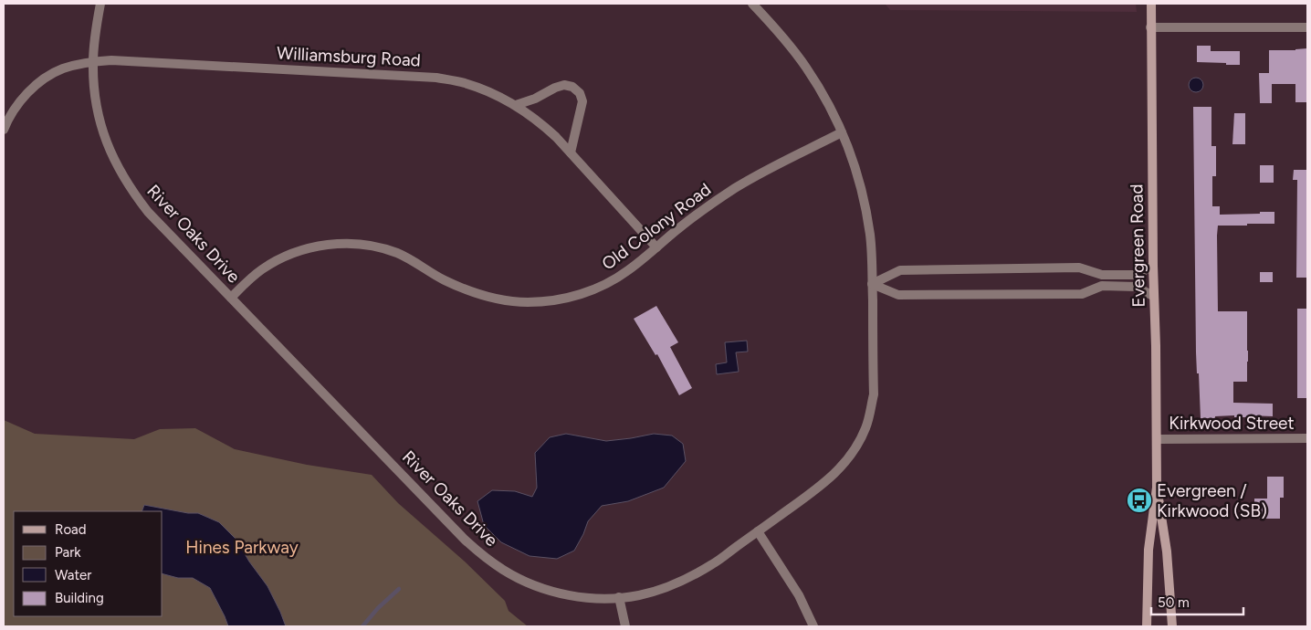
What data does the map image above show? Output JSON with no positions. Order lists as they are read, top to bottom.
{
  "streets": {
    "street": [
      "Williamsburg Road",
      "Old Colony Road",
      "River Oaks Drive",
      "Evergreen Road",
      "Kirkwood Street"
    ]
  },
  "crossings": [
    ["Williamsburg Road", "Old Colony Road"],
    ["Williamsburg Road", "River Oaks Drive"],
    ["Old Colony Road", "River Oaks Drive"],
    ["Evergreen Road", "Kirkwood Street"]
  ],
  "parks": ["Hines Parkway"],
  "places": {
    "bus stop": ["Evergreen / Kirkwood (SB)"]
  },
  "legend": [
    "Road",
    "Park",
    "Water",
    "Building"
  ],
  "scale_bar": "50 m"
}
